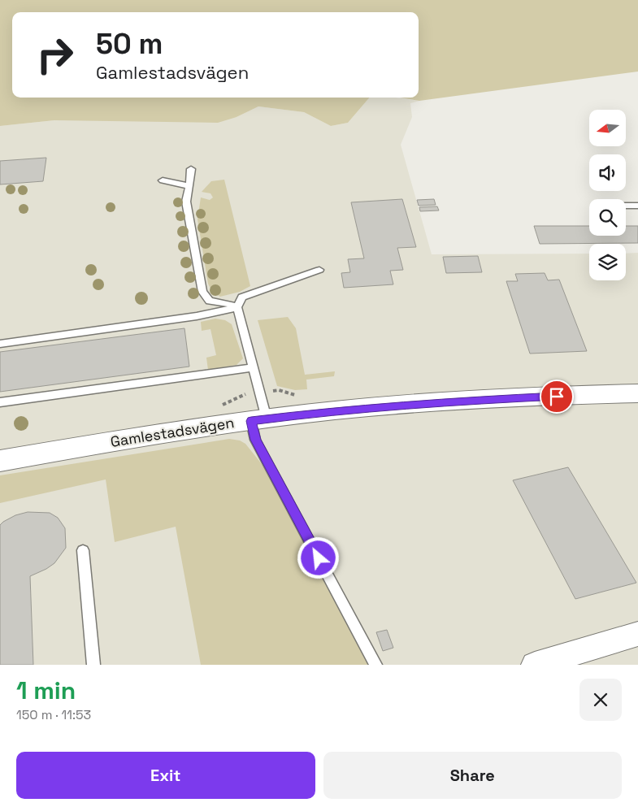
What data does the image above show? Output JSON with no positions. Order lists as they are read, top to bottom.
{
  "streets": {
    "street": ["Gamlestadsvägen"]
  },
  "north": "left",
  "page": {
    "turn": ["50 m", "Gamlestadsvägen"],
    "heading": ["1 min", "150 m · 11:53"],
    "buttons": ["Exit", "Share"]
  }
}
